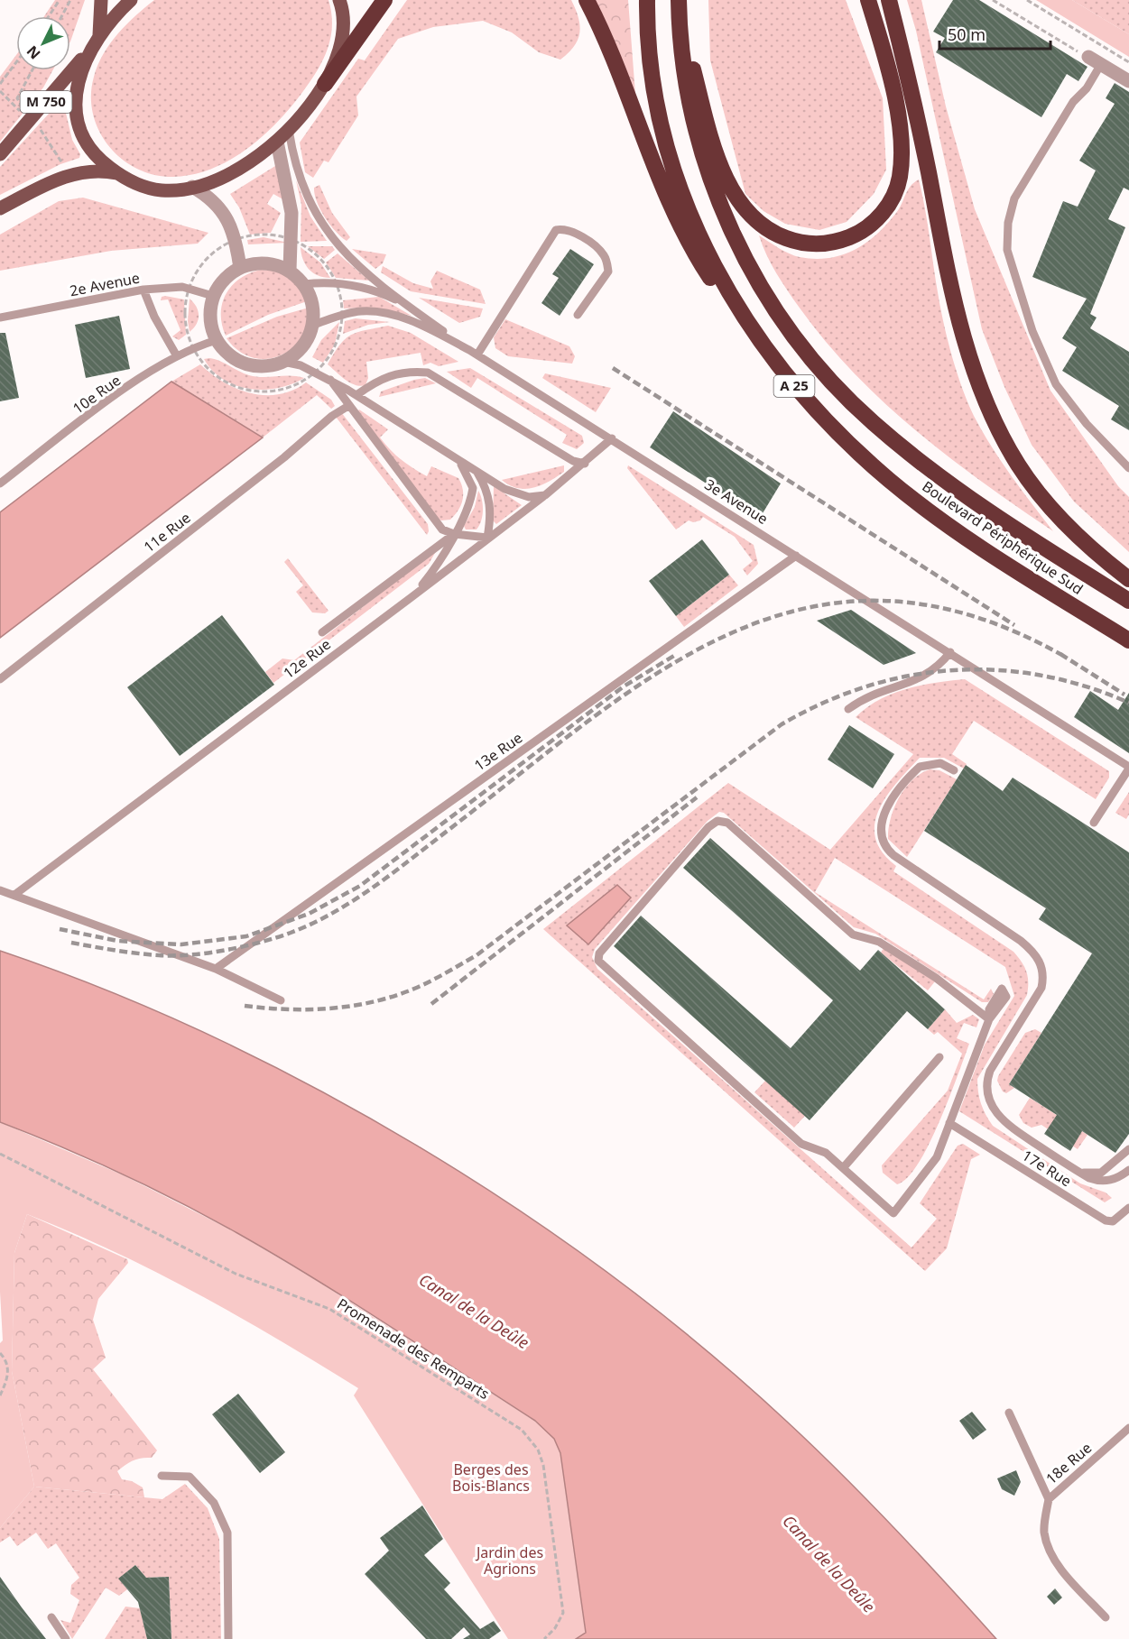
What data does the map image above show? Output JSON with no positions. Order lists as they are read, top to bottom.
{
  "streets": {
    "highway": ["A 25", "Boulevard Périphérique Sud"],
    "main road": ["M 750"],
    "lane": [
      "2e Avenue",
      "10e Rue",
      "3e Avenue",
      "11e Rue",
      "12e Rue",
      "13e Rue",
      "17e Rue",
      "18e Rue"
    ],
    "path": ["Promenade des Remparts"]
  },
  "crossings": [
    ["2e Avenue", "10e Rue"],
    ["2e Avenue", "3e Avenue"],
    ["10e Rue", "3e Avenue"],
    ["3e Avenue", "12e Rue"],
    ["3e Avenue", "13e Rue"]
  ],
  "water": ["Canal de la Deûle"],
  "parks": ["Berges des Bois-Blancs", "Jardin des Agrions"],
  "scale_bar": "50 m",
  "north": "bottom left"
}
